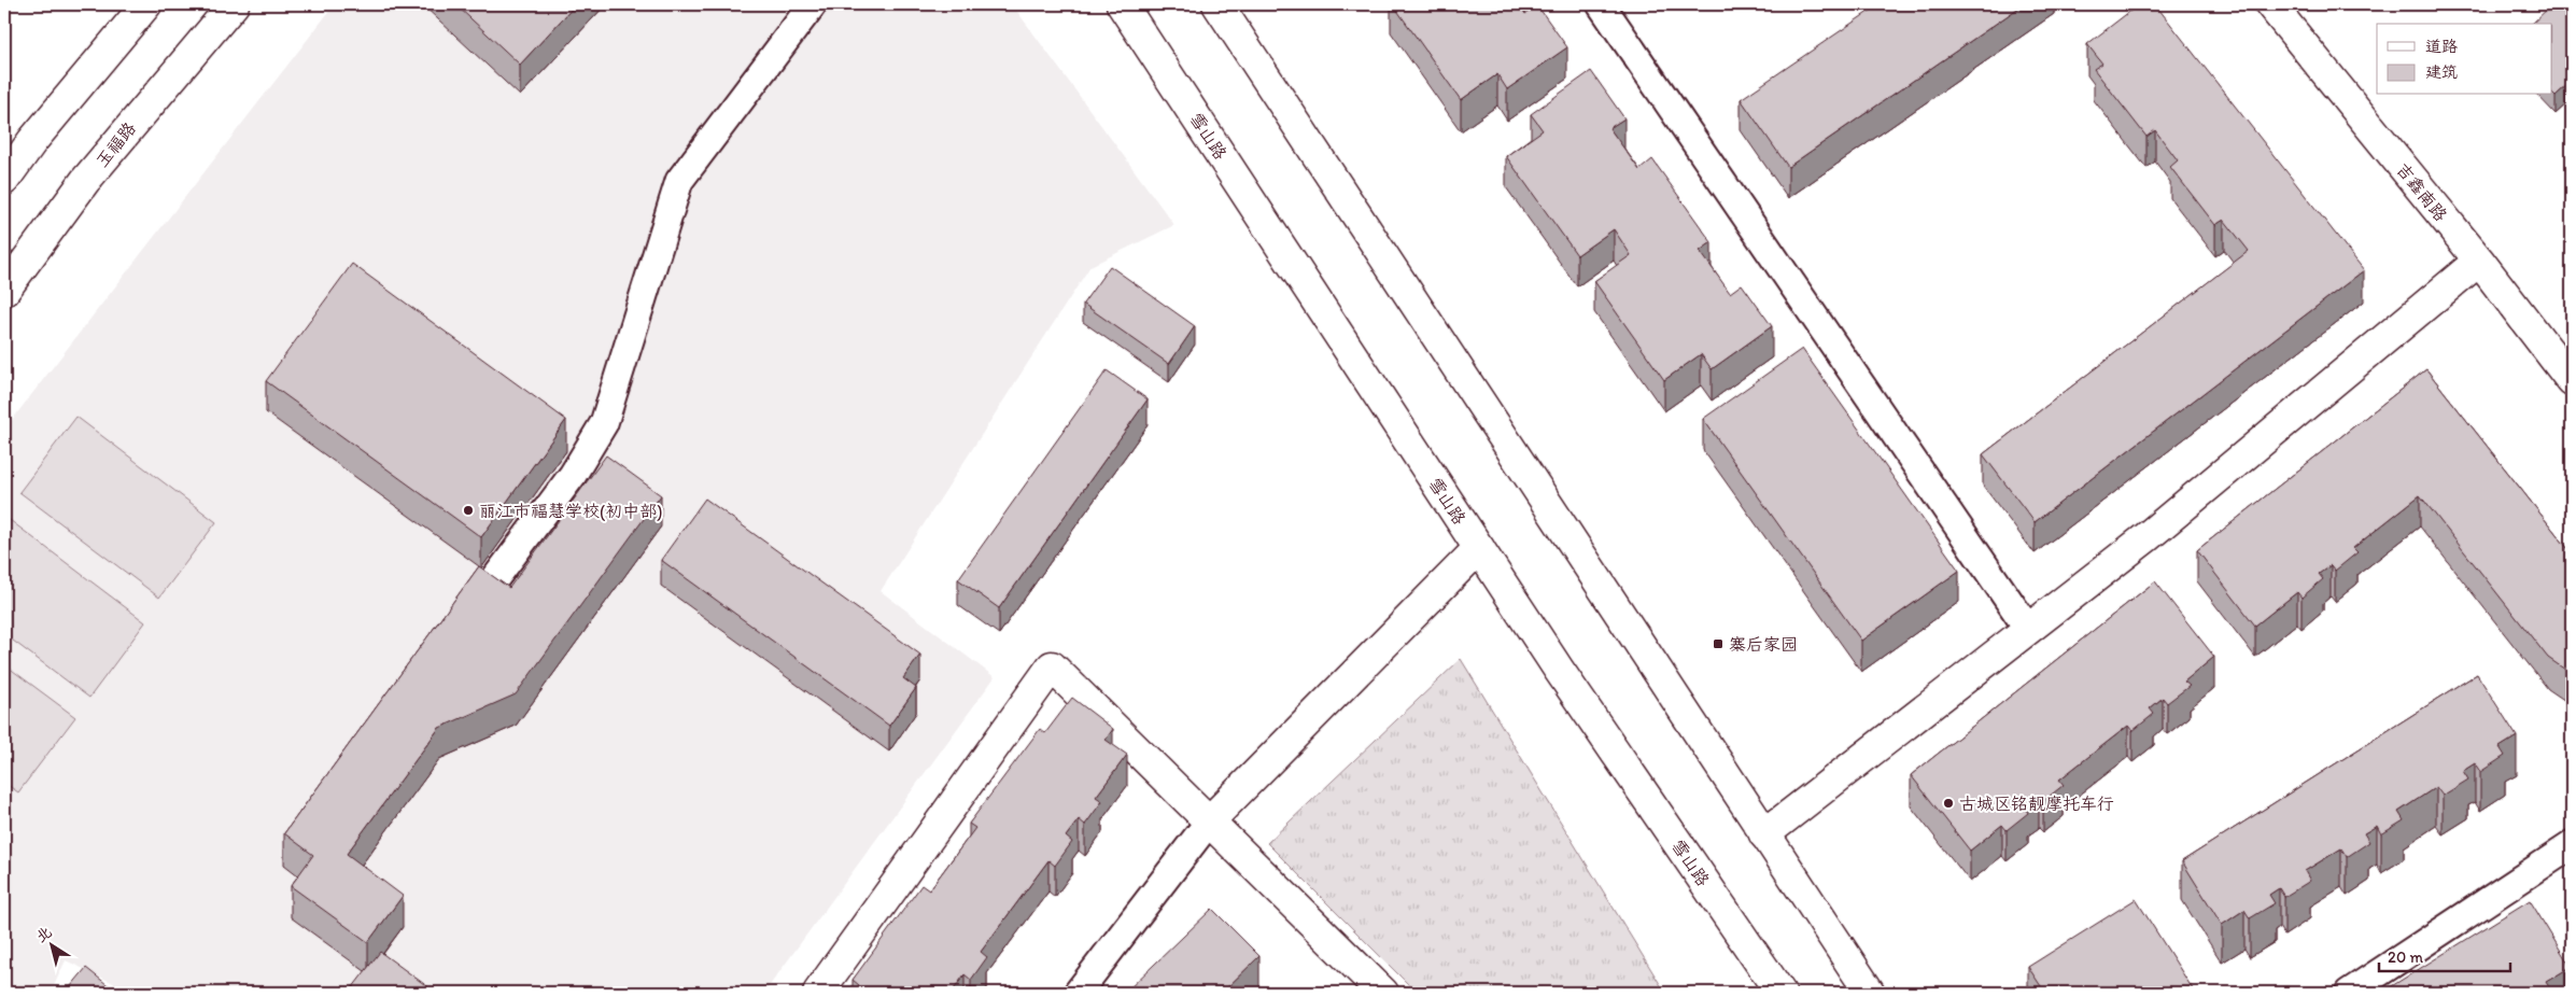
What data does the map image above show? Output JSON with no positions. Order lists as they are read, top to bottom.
{
  "streets": {
    "street": ["雪山路", "玉福路", "吉鑫南路"]
  },
  "places": {
    "other": ["丽江市福慧学校(初中部)", "古城区铭靓摩托车行"],
    "transit": ["寨后家园"]
  },
  "legend": ["道路", "建筑"],
  "scale_bar": "20 m",
  "north": "top left"
}
